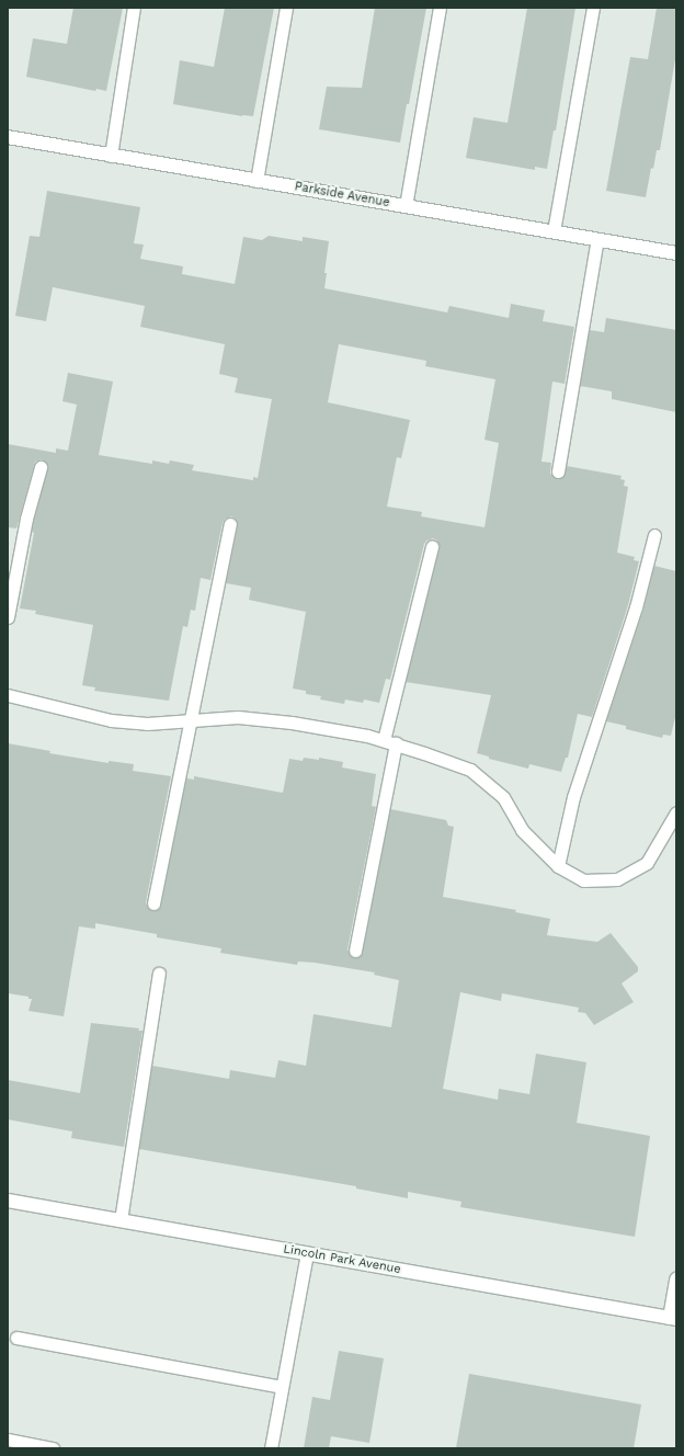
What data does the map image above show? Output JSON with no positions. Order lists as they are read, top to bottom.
{
  "streets": {
    "street": ["Parkside Avenue", "Lincoln Park Avenue"]
  }
}
